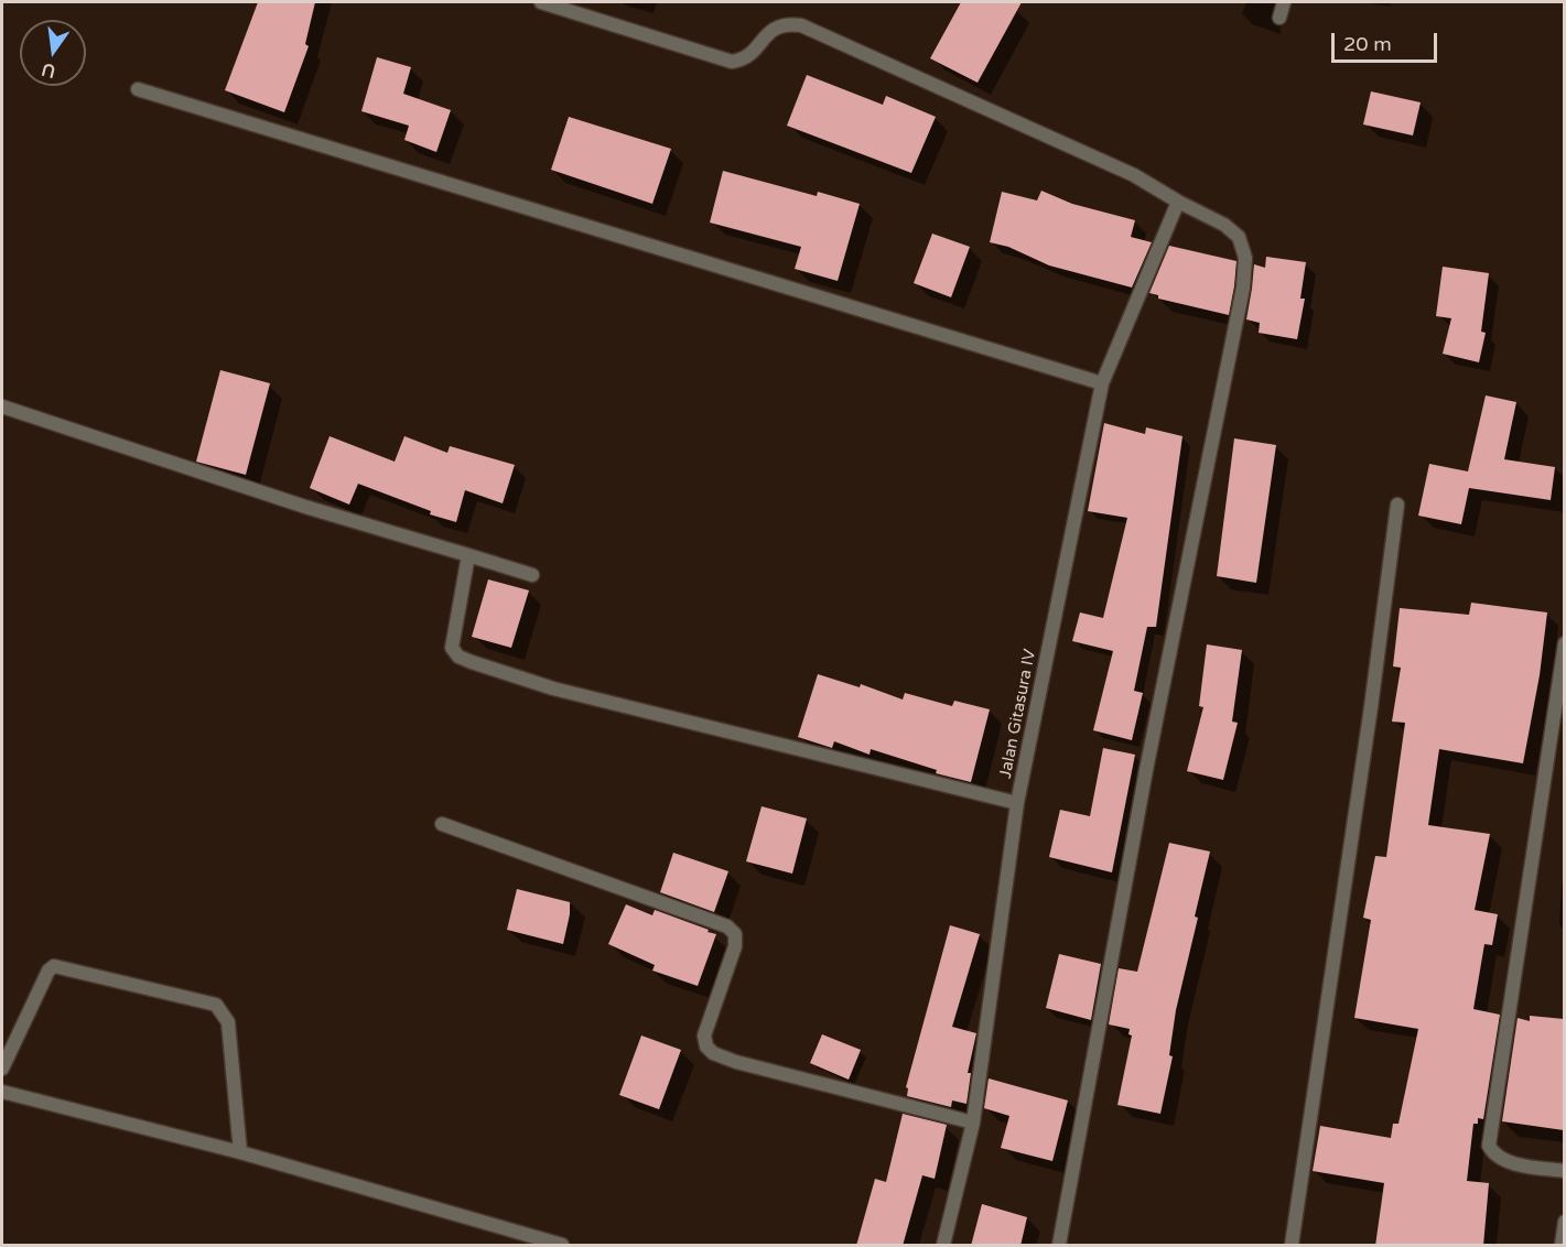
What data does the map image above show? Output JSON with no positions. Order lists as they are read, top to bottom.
{
  "streets": {
    "street": ["Jalan Gitasura IV"]
  },
  "scale_bar": "20 m",
  "north": "bottom"
}
